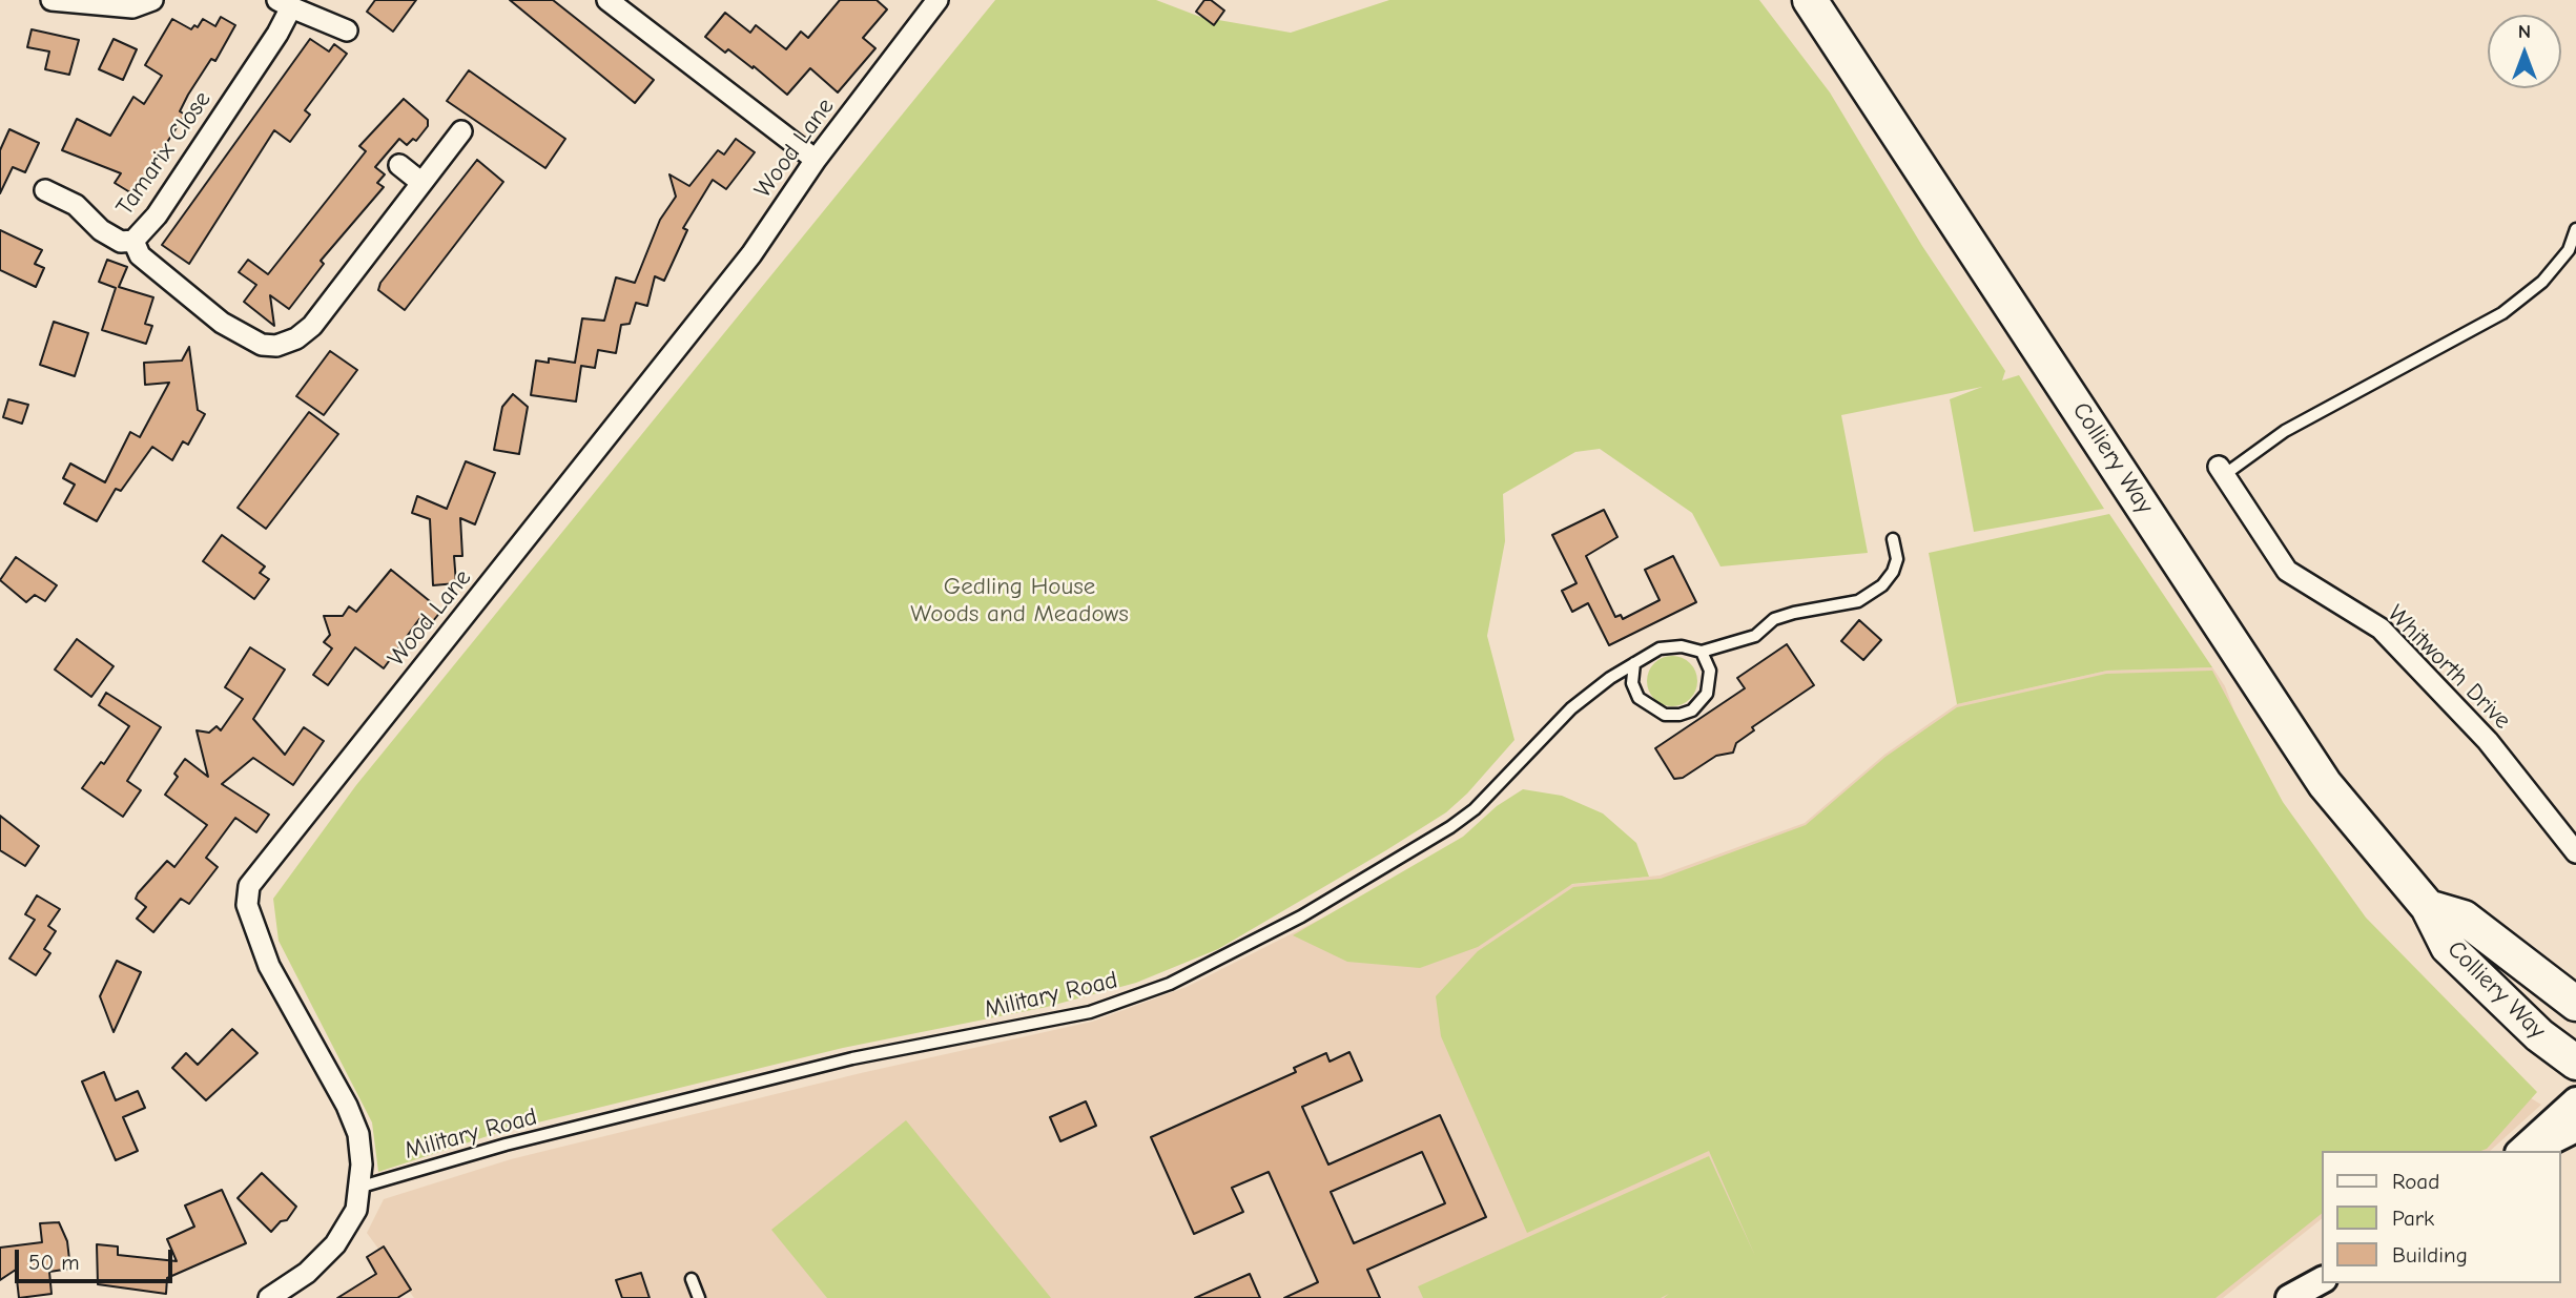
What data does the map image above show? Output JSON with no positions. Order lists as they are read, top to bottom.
{
  "streets": {
    "main road": ["Colliery Way"],
    "street": ["Wood Lane", "Tamarix Close", "Whitworth Drive"],
    "lane": ["Military Road"]
  },
  "crossings": [
    ["Wood Lane", "Military Road"]
  ],
  "parks": ["Gedling House Woods and Meadows"],
  "legend": ["Road", "Park", "Building"],
  "scale_bar": "50 m",
  "north": "top"
}
